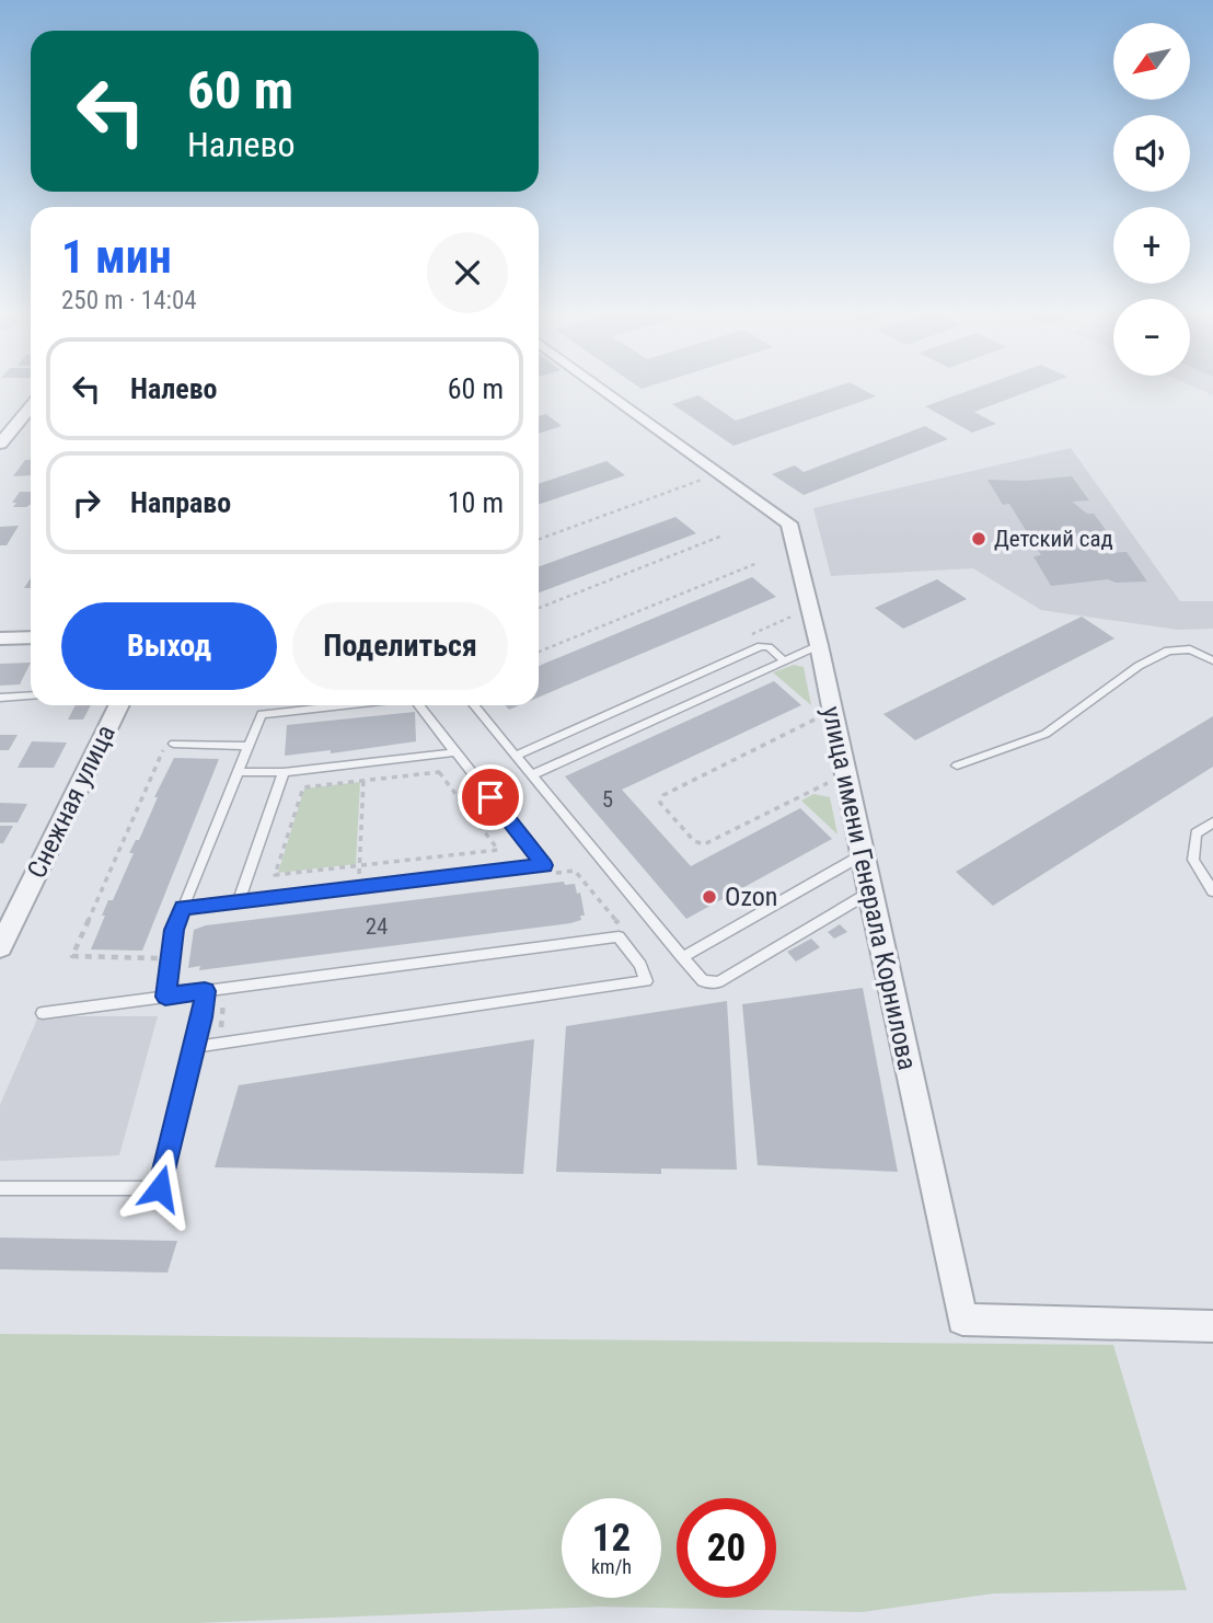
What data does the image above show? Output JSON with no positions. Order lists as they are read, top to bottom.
{
  "streets": {
    "street": ["Снежная улица", "улица имени Генерала Корнилова"]
  },
  "places": ["Детский сад", "Ozon"],
  "house_numbers": ["5", "24"],
  "north": "bottom left",
  "page": {
    "map_buttons": ["+", "−"],
    "turn": ["60 m", "Налево"],
    "heading": ["1 мин", "250 m · 14:04"],
    "list": [
      {
        "name": "Налево",
        "value": "60 m"
      },
      {
        "name": "Направо",
        "value": "10 m"
      }
    ],
    "buttons": ["Выход", "Поделиться"],
    "speed": "12 km/h",
    "limit": "20"
  }
}
